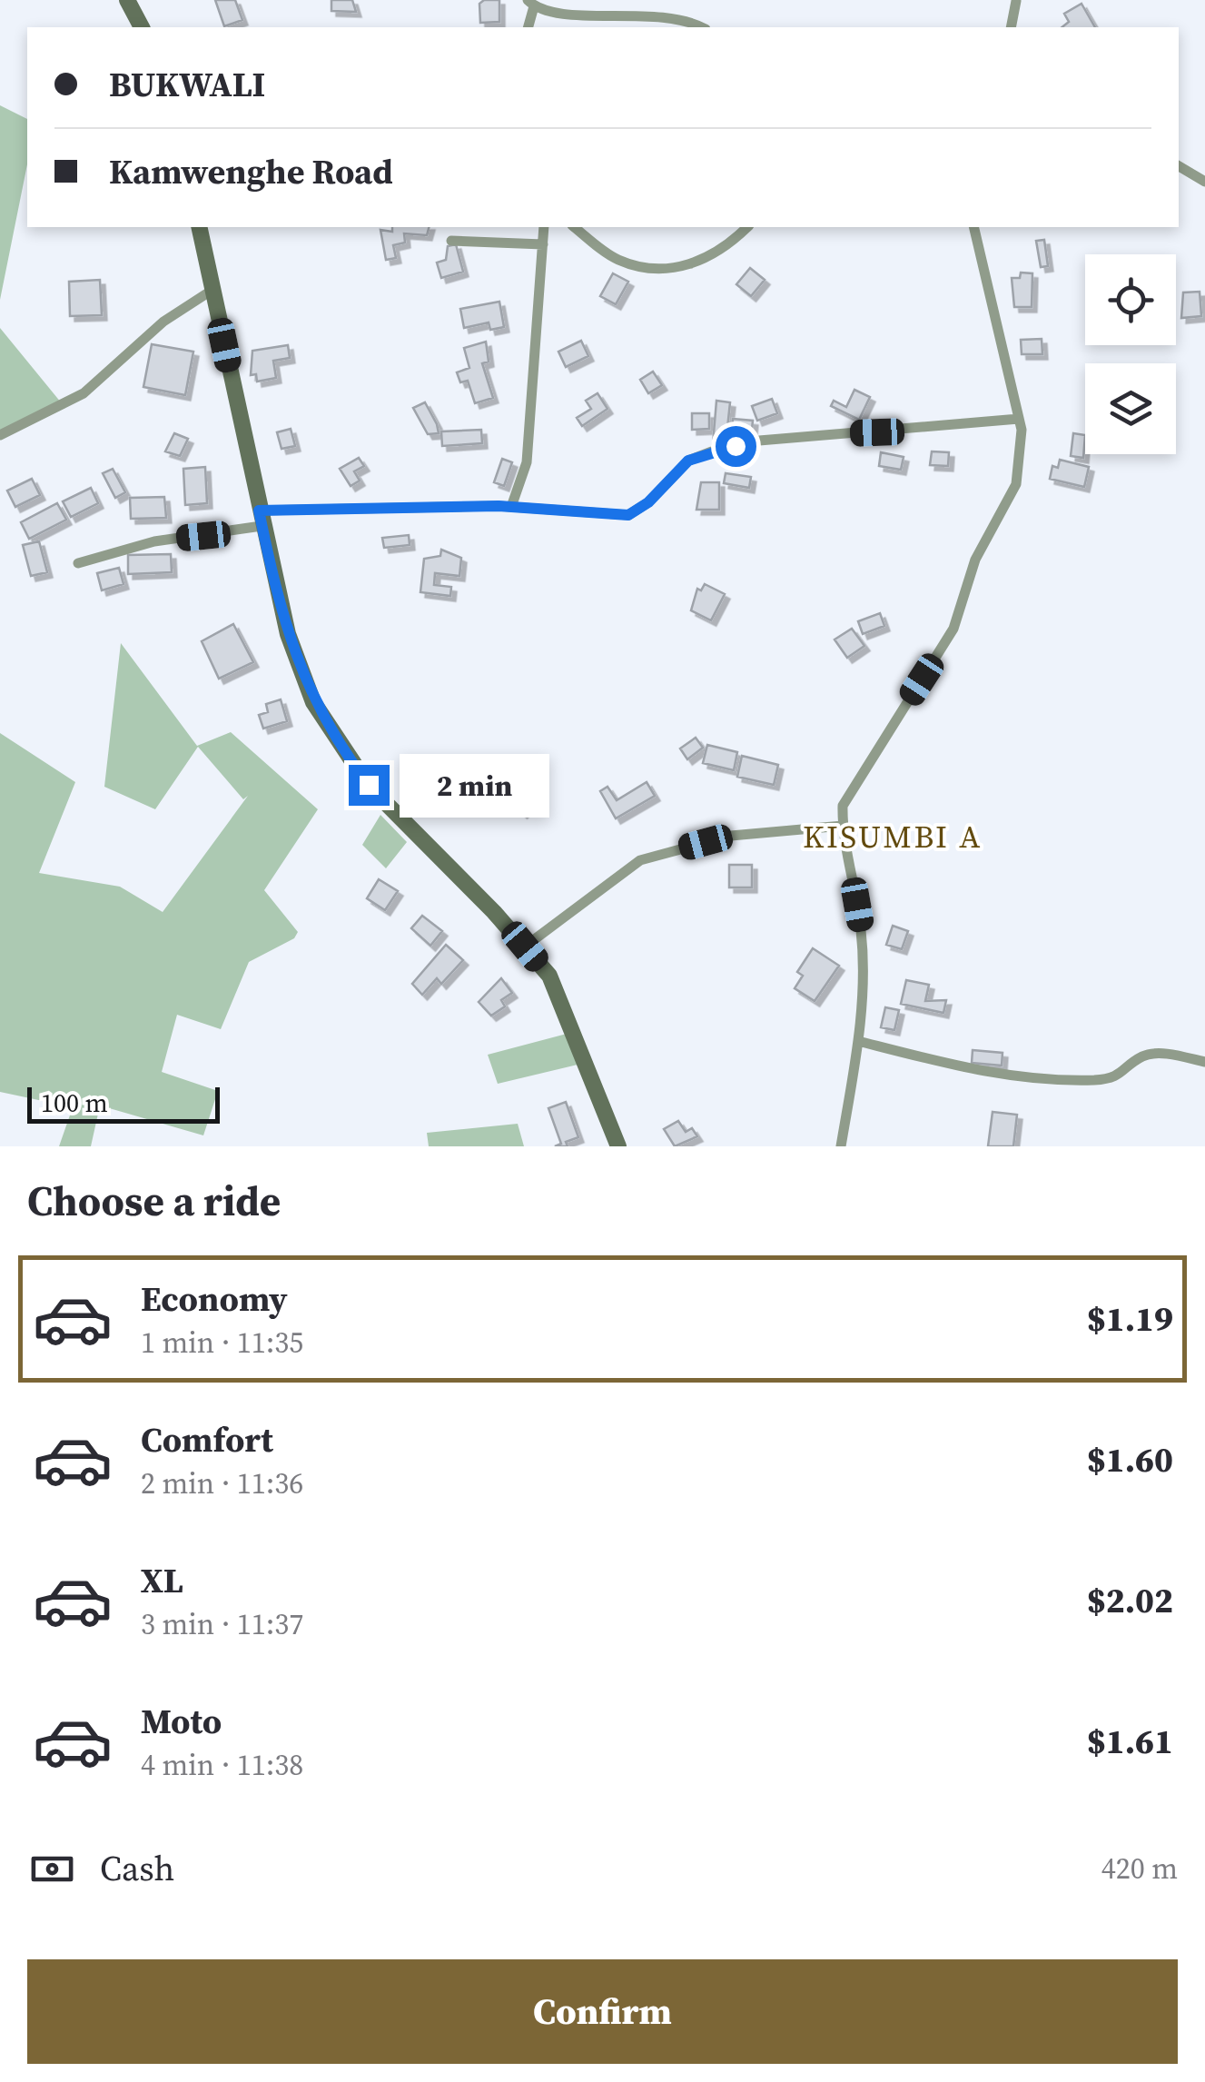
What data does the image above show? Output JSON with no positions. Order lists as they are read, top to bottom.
{
  "districts": ["KISUMBI A"],
  "scale_bar": "100 m",
  "page": {
    "banner": ["BUKWALI", "Kamwenghe Road"],
    "bubble": "2 min",
    "scale": "100 m",
    "heading": "Choose a ride",
    "list": [
      {
        "name": "Economy",
        "note": "1 min · 11:35",
        "value": "$1.19"
      },
      {
        "name": "Comfort",
        "note": "2 min · 11:36",
        "value": "$1.60"
      },
      {
        "name": "XL",
        "note": "3 min · 11:37",
        "value": "$2.02"
      },
      {
        "name": "Moto",
        "note": "4 min · 11:38",
        "value": "$1.61"
      }
    ],
    "pay": ["Cash", "420 m"],
    "buttons": "Confirm"
  }
}
